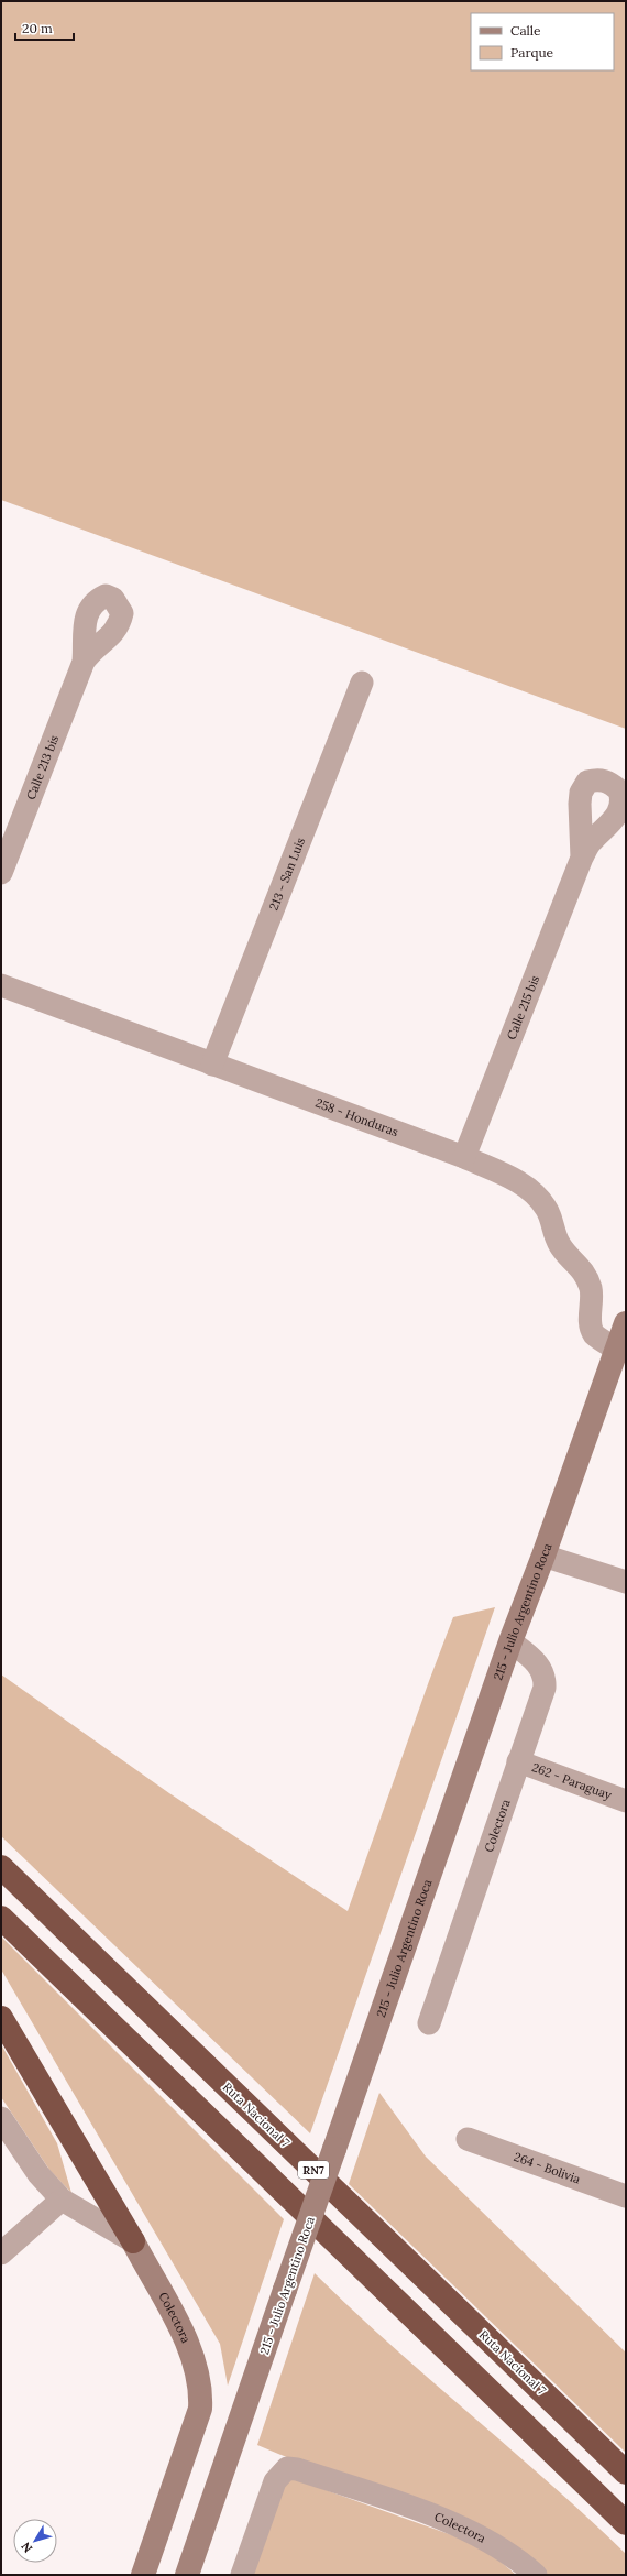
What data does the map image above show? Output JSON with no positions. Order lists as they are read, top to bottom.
{
  "streets": {
    "highway": ["Ruta Nacional 7", "RN7"],
    "street": [
      "Calle 213 bis",
      "213 - San Luis",
      "Calle 215 bis",
      "258 - Honduras",
      "215 - Julio Argentino Roca",
      "262 - Paraguay",
      "Colectora",
      "264 - Bolivia"
    ]
  },
  "crossings": [
    ["213 - San Luis", "258 - Honduras"],
    ["Calle 215 bis", "258 - Honduras"],
    ["258 - Honduras", "215 - Julio Argentino Roca"],
    ["215 - Julio Argentino Roca", "Colectora"],
    ["262 - Paraguay", "Colectora"]
  ],
  "legend": ["Calle", "Parque"],
  "scale_bar": "20 m",
  "north": "bottom left"
}
